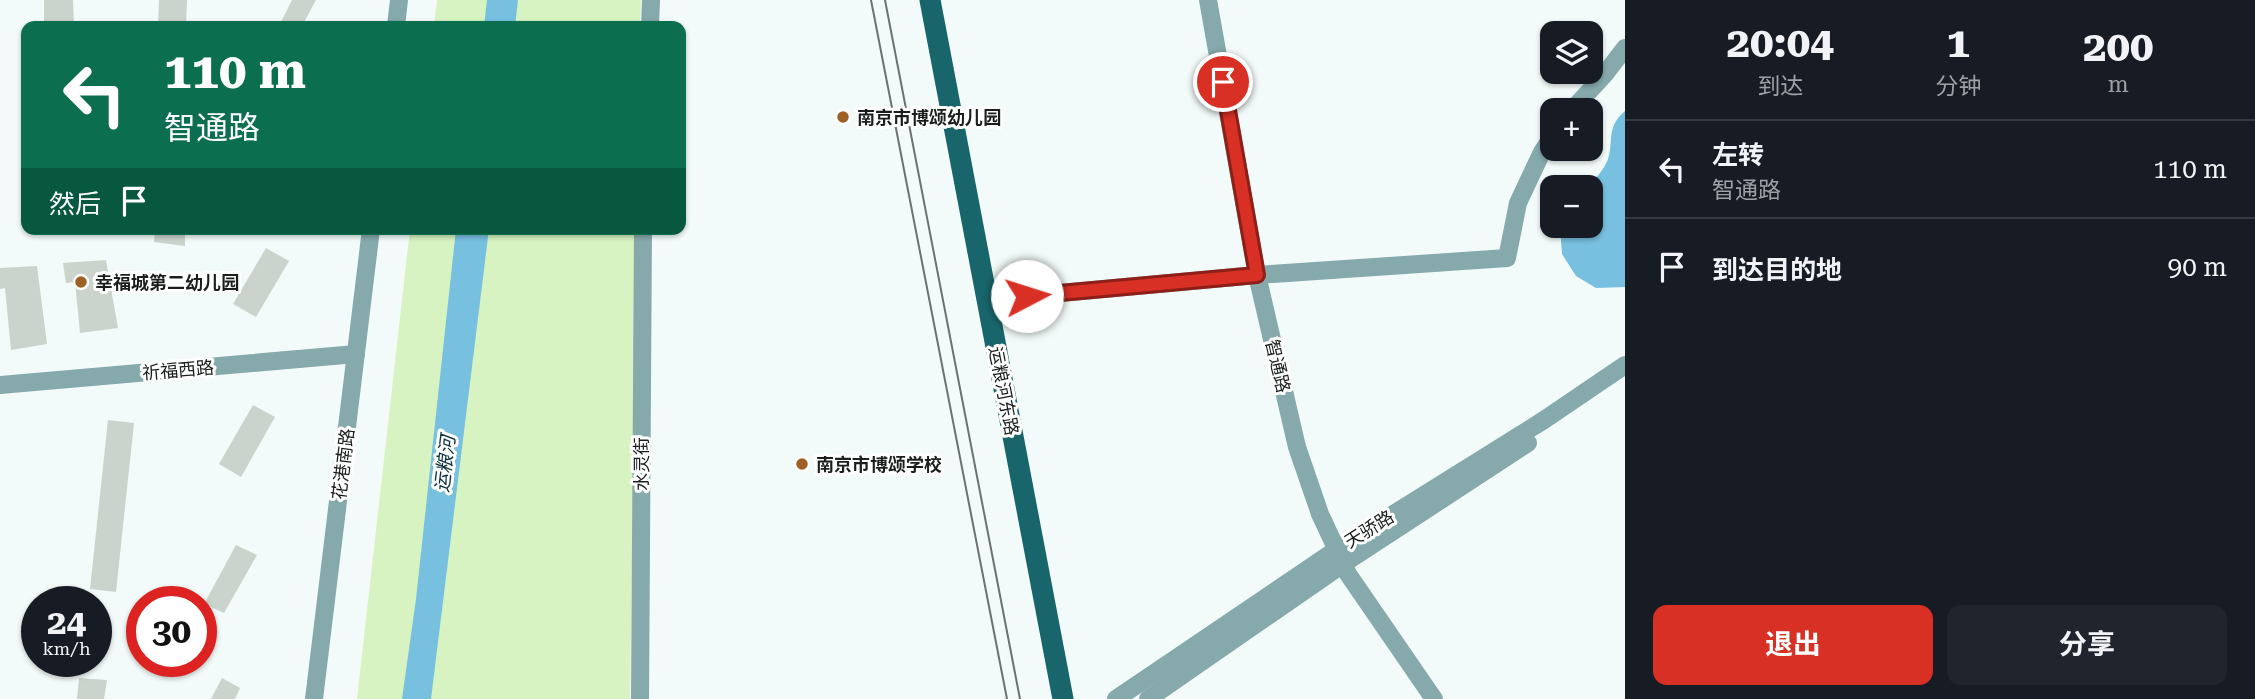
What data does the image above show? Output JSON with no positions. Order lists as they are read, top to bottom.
{
  "streets": {
    "main road": ["运粮河东路"],
    "street": [
      "智通路",
      "祈福西路",
      "花港南路",
      "水灵街",
      "天骄路"
    ]
  },
  "crossings": [
    ["智通路", "天骄路"],
    ["祈福西路", "花港南路"]
  ],
  "water": ["运粮河"],
  "places": ["南京市博颂幼儿园", "幸福城第二幼儿园", "南京市博颂学校"],
  "page": {
    "eta": [
      "20:04",
      "到达",
      "1",
      "分钟",
      "200",
      "m"
    ],
    "map_buttons": ["+", "−"],
    "turn": ["110 m", "智通路"],
    "list": [
      {
        "name": "左转",
        "note": "智通路",
        "value": "110 m"
      },
      {
        "name": "到达目的地",
        "value": "90 m"
      }
    ],
    "then": "然后",
    "speed": "24 km/h",
    "limit": "30",
    "buttons": ["退出", "分享"]
  }
}
